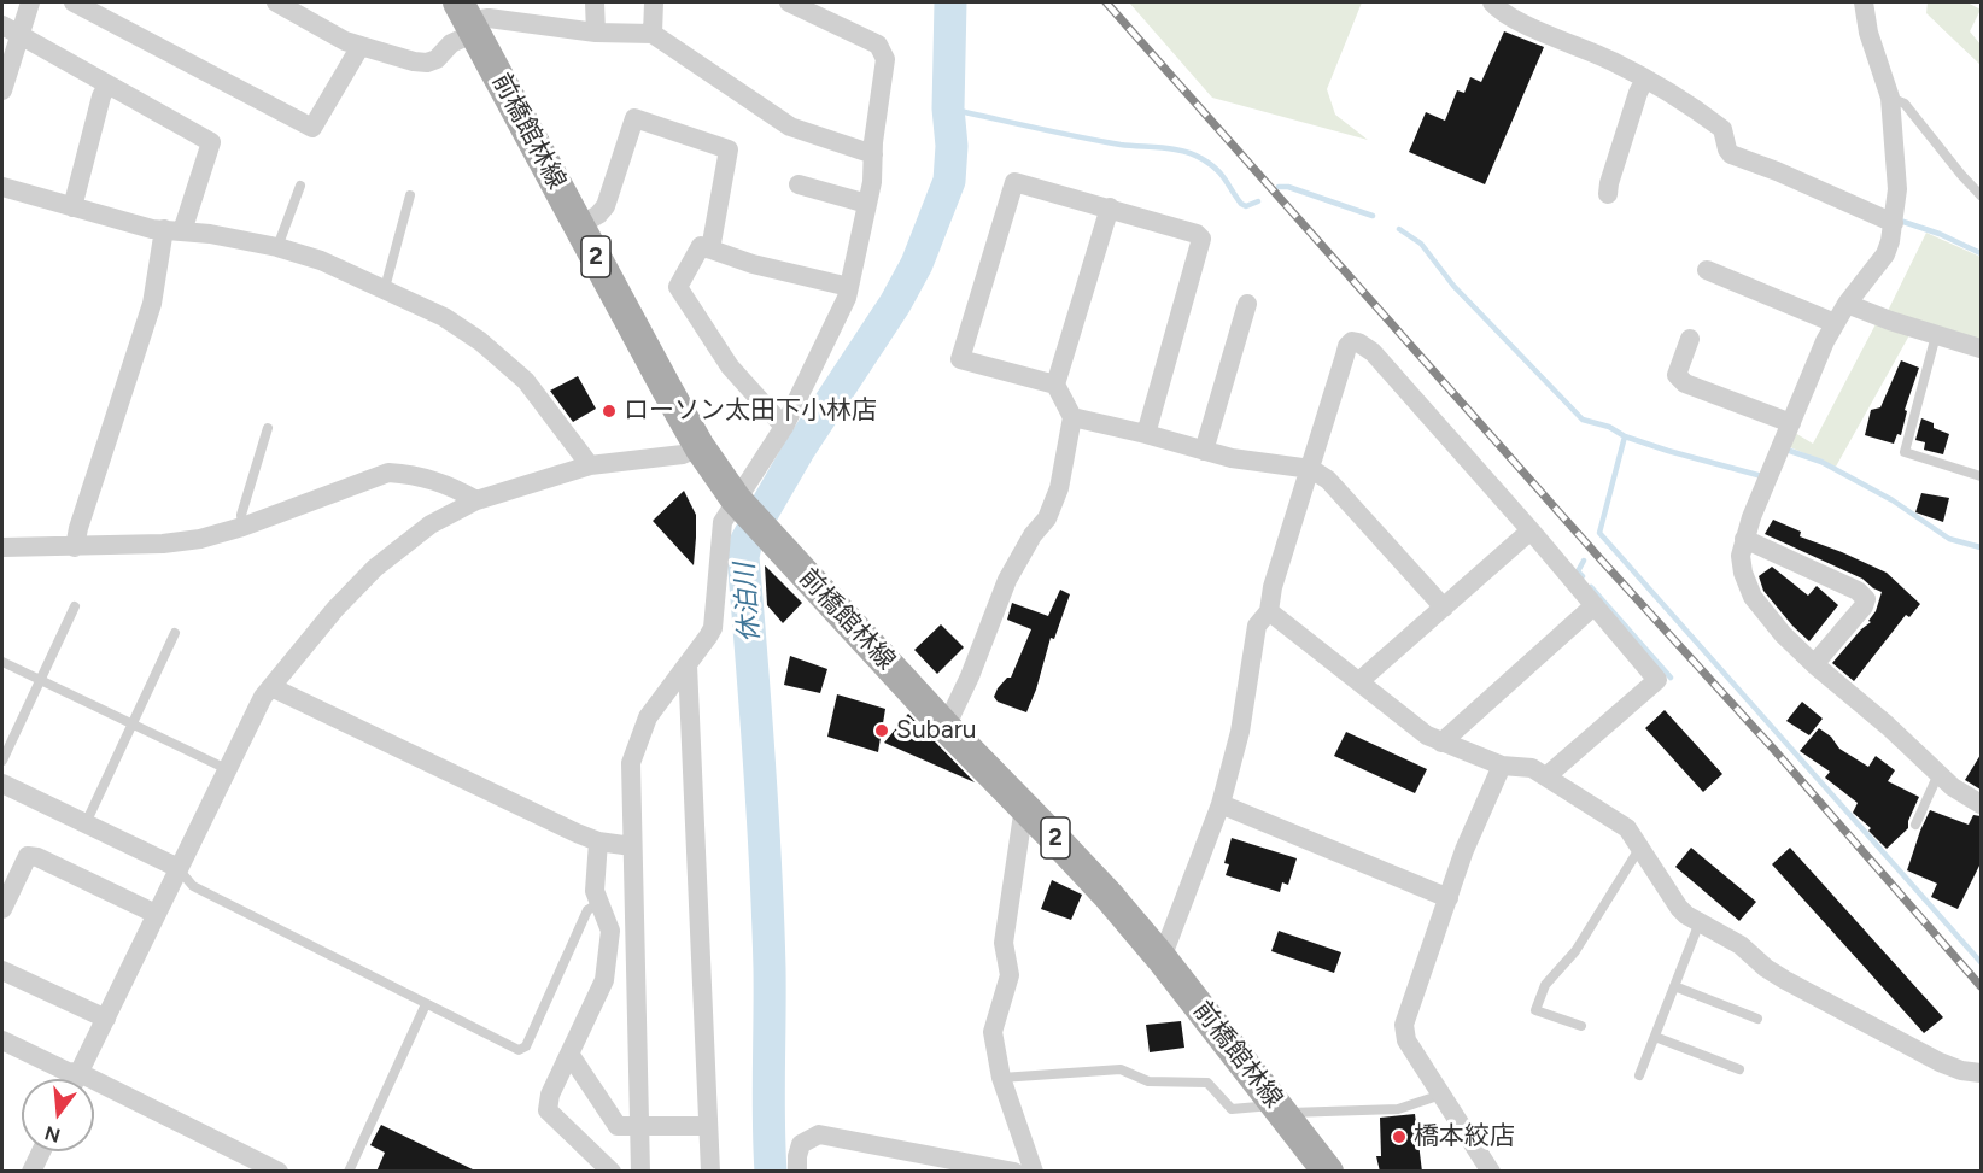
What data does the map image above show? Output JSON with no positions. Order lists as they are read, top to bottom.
{
  "streets": {
    "main road": ["前橋館林線", "2"]
  },
  "water": ["休泊川"],
  "places": ["ローソン太田下小林店", "Subaru", "橋本絞店"],
  "north": "bottom"
}
